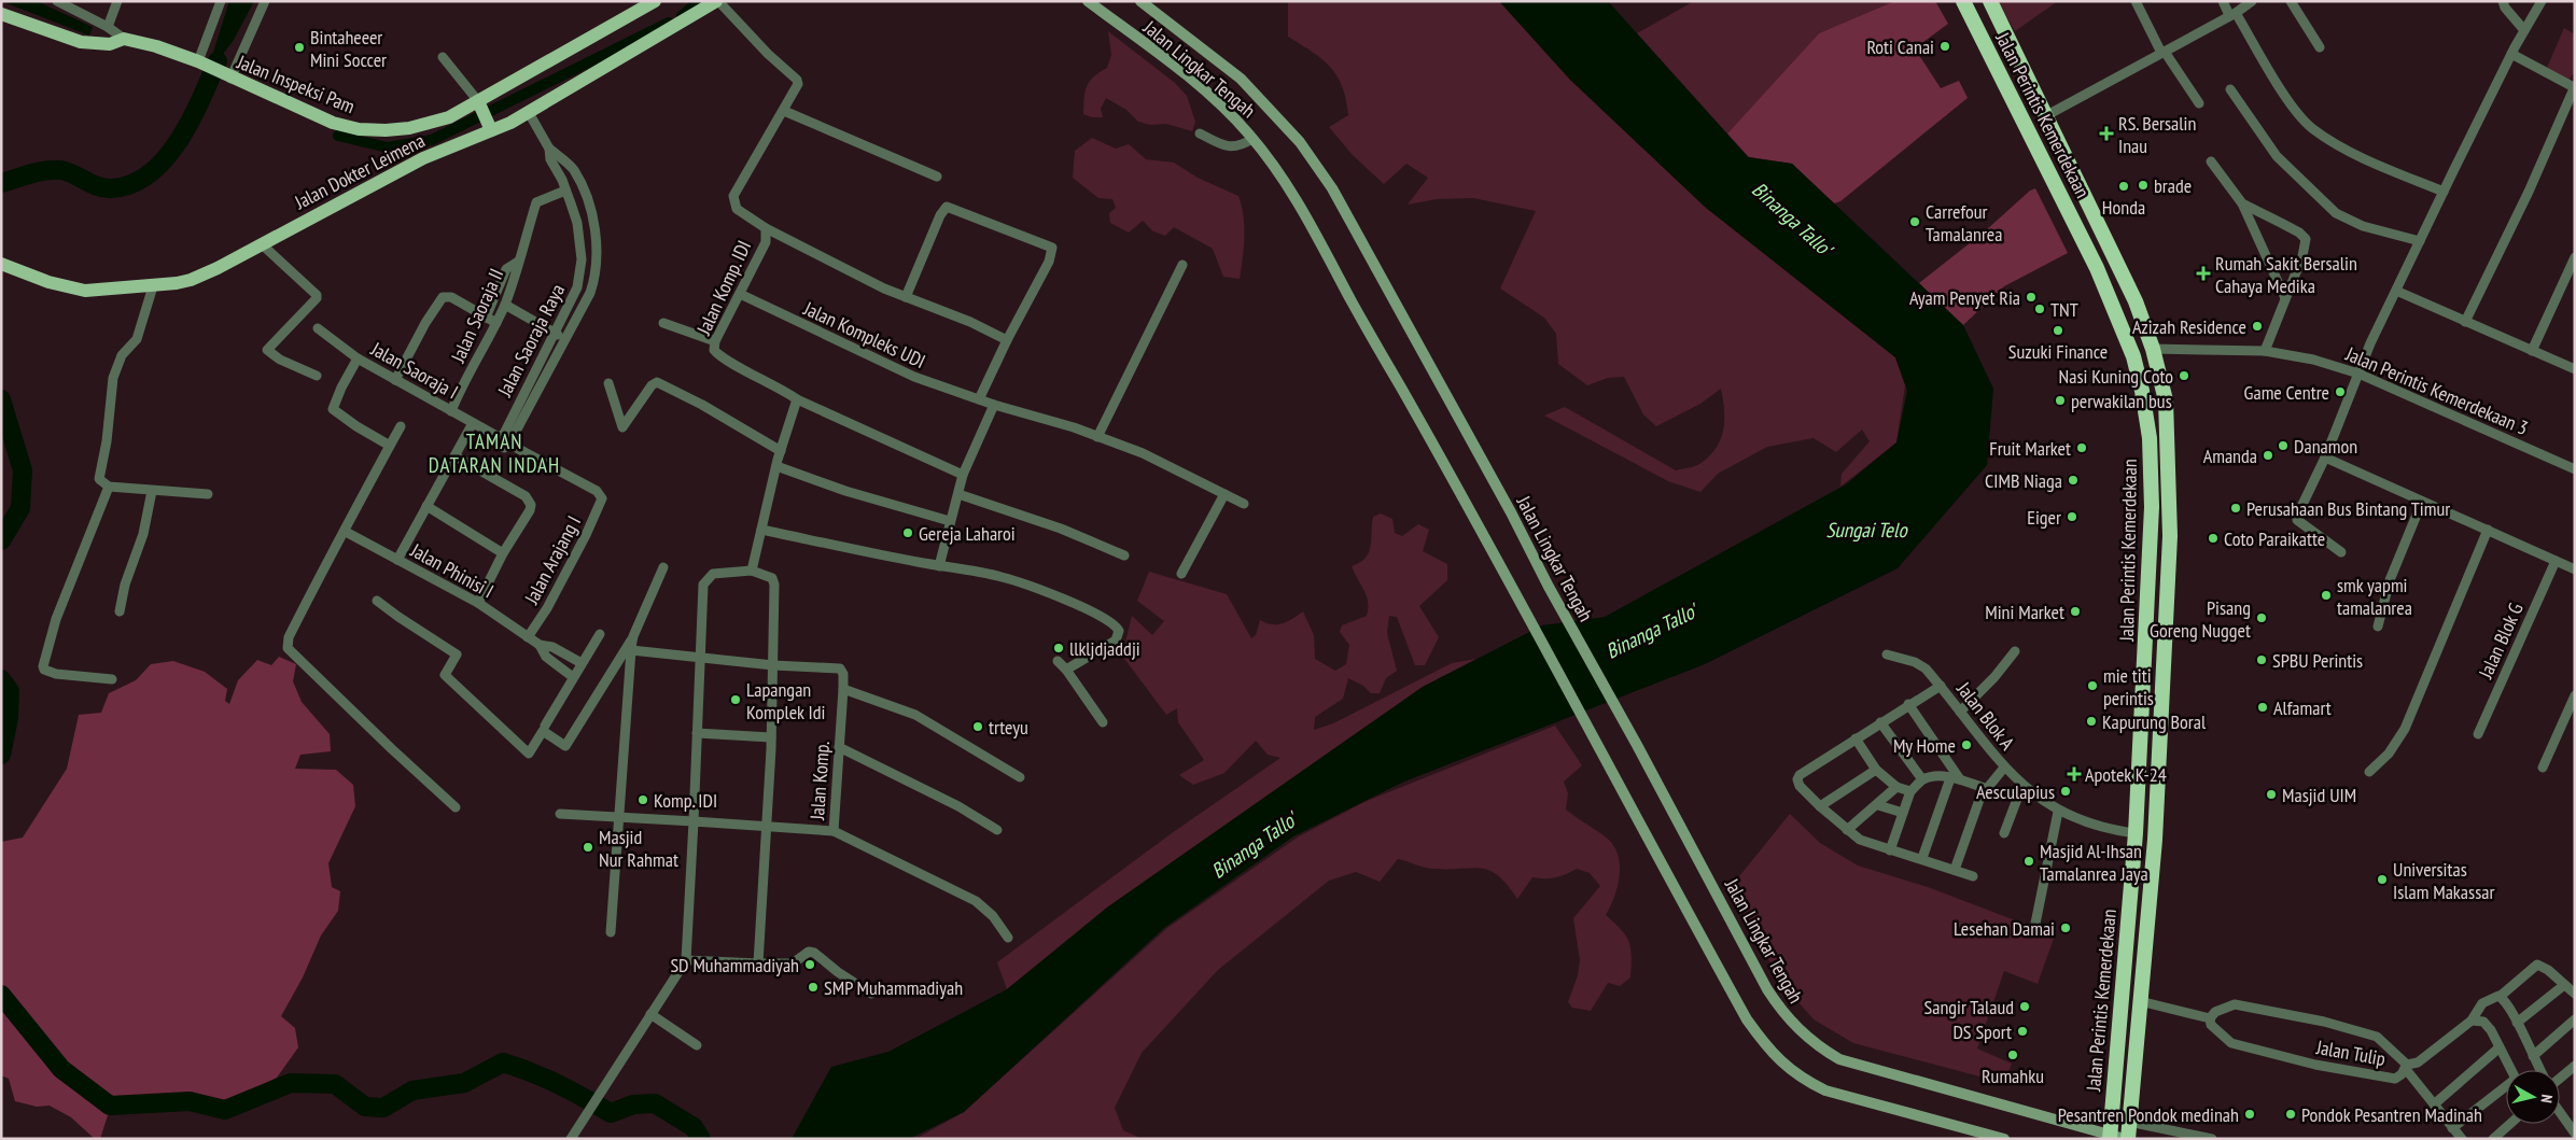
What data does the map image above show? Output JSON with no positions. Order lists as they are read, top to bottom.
{
  "streets": {
    "highway": ["Jalan Perintis Kemerdekaan"],
    "main road": ["Jalan Lingkar Tengah", "Jalan Inspeksi Pam", "Jalan Dokter Leimena"],
    "street": [
      "Jalan Komp. IDI",
      "Jalan Saoraja II",
      "Jalan Kompleks UDI",
      "Jalan Saoraja Raya",
      "Jalan Saoraja I",
      "Jalan Perintis Kemerdekaan 3",
      "Jalan Arajang I",
      "Jalan Phinisi I",
      "Jalan Blok G",
      "Jalan Blok A",
      "Jalan Komp.",
      "Jalan Tulip"
    ]
  },
  "crossings": [
    ["Jalan Lingkar Tengah", "Jalan Perintis Kemerdekaan"],
    ["Jalan Perintis Kemerdekaan", "Jalan Perintis Kemerdekaan 3"],
    ["Jalan Perintis Kemerdekaan", "Jalan Blok A"],
    ["Jalan Dokter Leimena", "Jalan Komp. IDI"],
    ["Jalan Dokter Leimena", "Jalan Saoraja Raya"],
    ["Jalan Komp. IDI", "Jalan Kompleks UDI"],
    ["Jalan Saoraja II", "Jalan Saoraja Raya"],
    ["Jalan Saoraja II", "Jalan Saoraja I"],
    ["Jalan Saoraja Raya", "Jalan Saoraja I"],
    ["Jalan Saoraja I", "Jalan Arajang I"],
    ["Jalan Arajang I", "Jalan Phinisi I"]
  ],
  "districts": ["TAMAN DATARAN INDAH"],
  "water": ["Binanga Tallo'", "Sungai Telo"],
  "places": {
    "other": [
      "Roti Canai",
      "Bintaheeer Mini Soccer",
      "brade",
      "Honda",
      "Carrefour Tamalanrea",
      "Ayam Penyet Ria",
      "TNT",
      "Azizah Residence",
      "Suzuki Finance",
      "Nasi Kuning Coto",
      "Game Centre",
      "perwakilan bus",
      "Danamon",
      "Fruit Market",
      "Amanda",
      "CIMB Niaga",
      "Perusahaan Bus Bintang Timur",
      "Eiger",
      "Gereja Laharoi",
      "Coto Paraikatte",
      "smk yapmi tamalanrea",
      "Mini Market",
      "Pisang Goreng Nugget",
      "llkljdjaddji",
      "SPBU Perintis",
      "mie titi perintis",
      "Lapangan Komplek Idi",
      "Alfamart",
      "Kapurung Boral",
      "trteyu",
      "My Home",
      "Aesculapius",
      "Masjid UIM",
      "Komp. IDI",
      "Masjid Nur Rahmat",
      "Masjid Al-Ihsan Tamalanrea Jaya",
      "Universitas Islam Makassar",
      "Lesehan Damai",
      "SD Muhammadiyah",
      "SMP Muhammadiyah",
      "Sangir Talaud",
      "DS Sport",
      "Rumahku",
      "Pesantren Pondok medinah",
      "Pondok Pesantren Madinah"
    ],
    "health": ["RS. Bersalin Inau", "Rumah Sakit Bersalin Cahaya Medika", "Apotek K-24"]
  },
  "north": "right"
}
